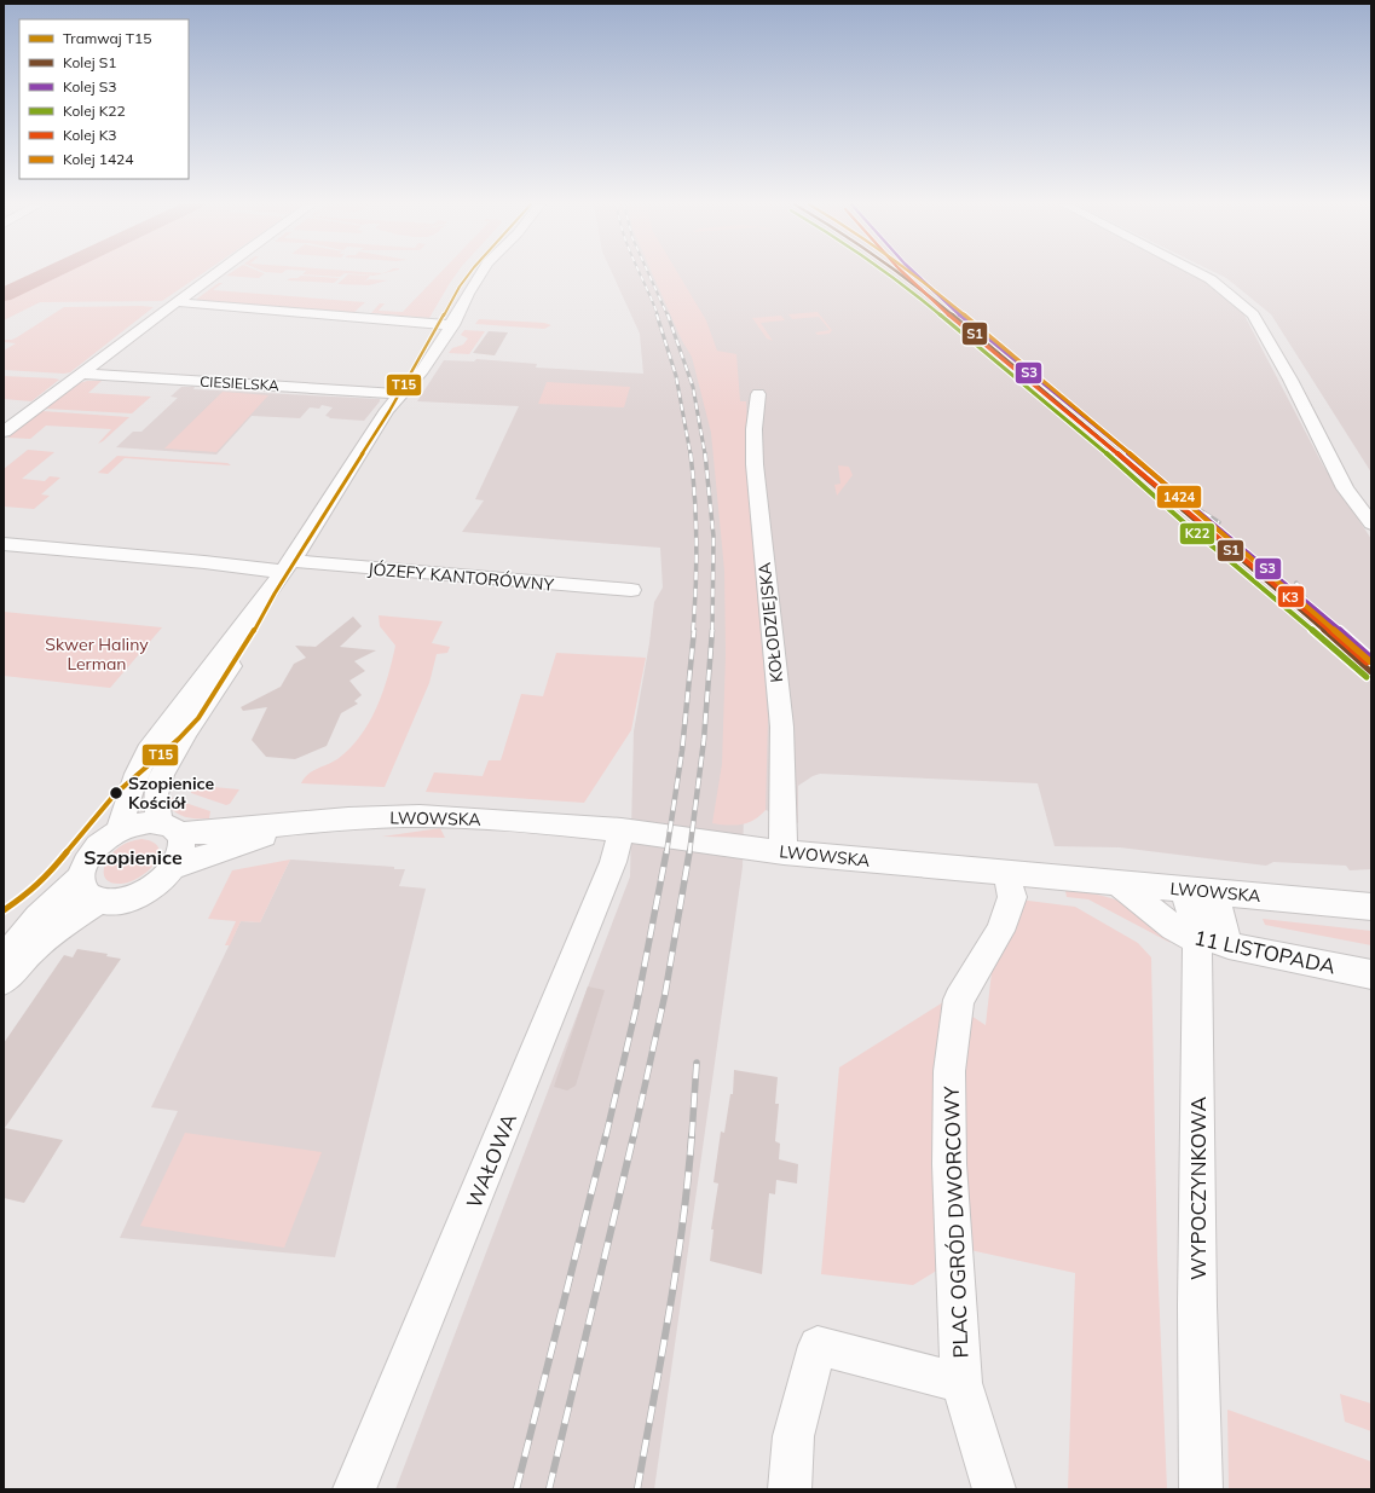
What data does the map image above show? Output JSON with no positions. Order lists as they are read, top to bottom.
{
  "streets": {
    "street": [
      "CIESIELSKA",
      "JÓZEFY KANTORÓWNY",
      "KOŁODZIEJSKA",
      "LWOWSKA",
      "11 LISTOPADA",
      "WAŁOWA",
      "WYPOCZYNKOWA",
      "PLAC OGRÓD DWORCOWY"
    ]
  },
  "crossings": [
    ["KOŁODZIEJSKA", "LWOWSKA"],
    ["LWOWSKA", "11 LISTOPADA"],
    ["LWOWSKA", "WAŁOWA"],
    ["LWOWSKA", "WYPOCZYNKOWA"],
    ["LWOWSKA", "PLAC OGRÓD DWORCOWY"],
    ["11 LISTOPADA", "WYPOCZYNKOWA"]
  ],
  "districts": ["Szopienice"],
  "parks": ["Skwer Haliny Lerman"],
  "places": ["Szopienice Kościół"],
  "lines": [
    "tram line T15",
    "rail line S1",
    "rail line S3",
    "rail line K22",
    "rail line K3",
    "rail line 1424"
  ],
  "legend": [
    "Tramwaj T15",
    "Kolej S1",
    "Kolej S3",
    "Kolej K22",
    "Kolej K3",
    "Kolej 1424"
  ]
}
